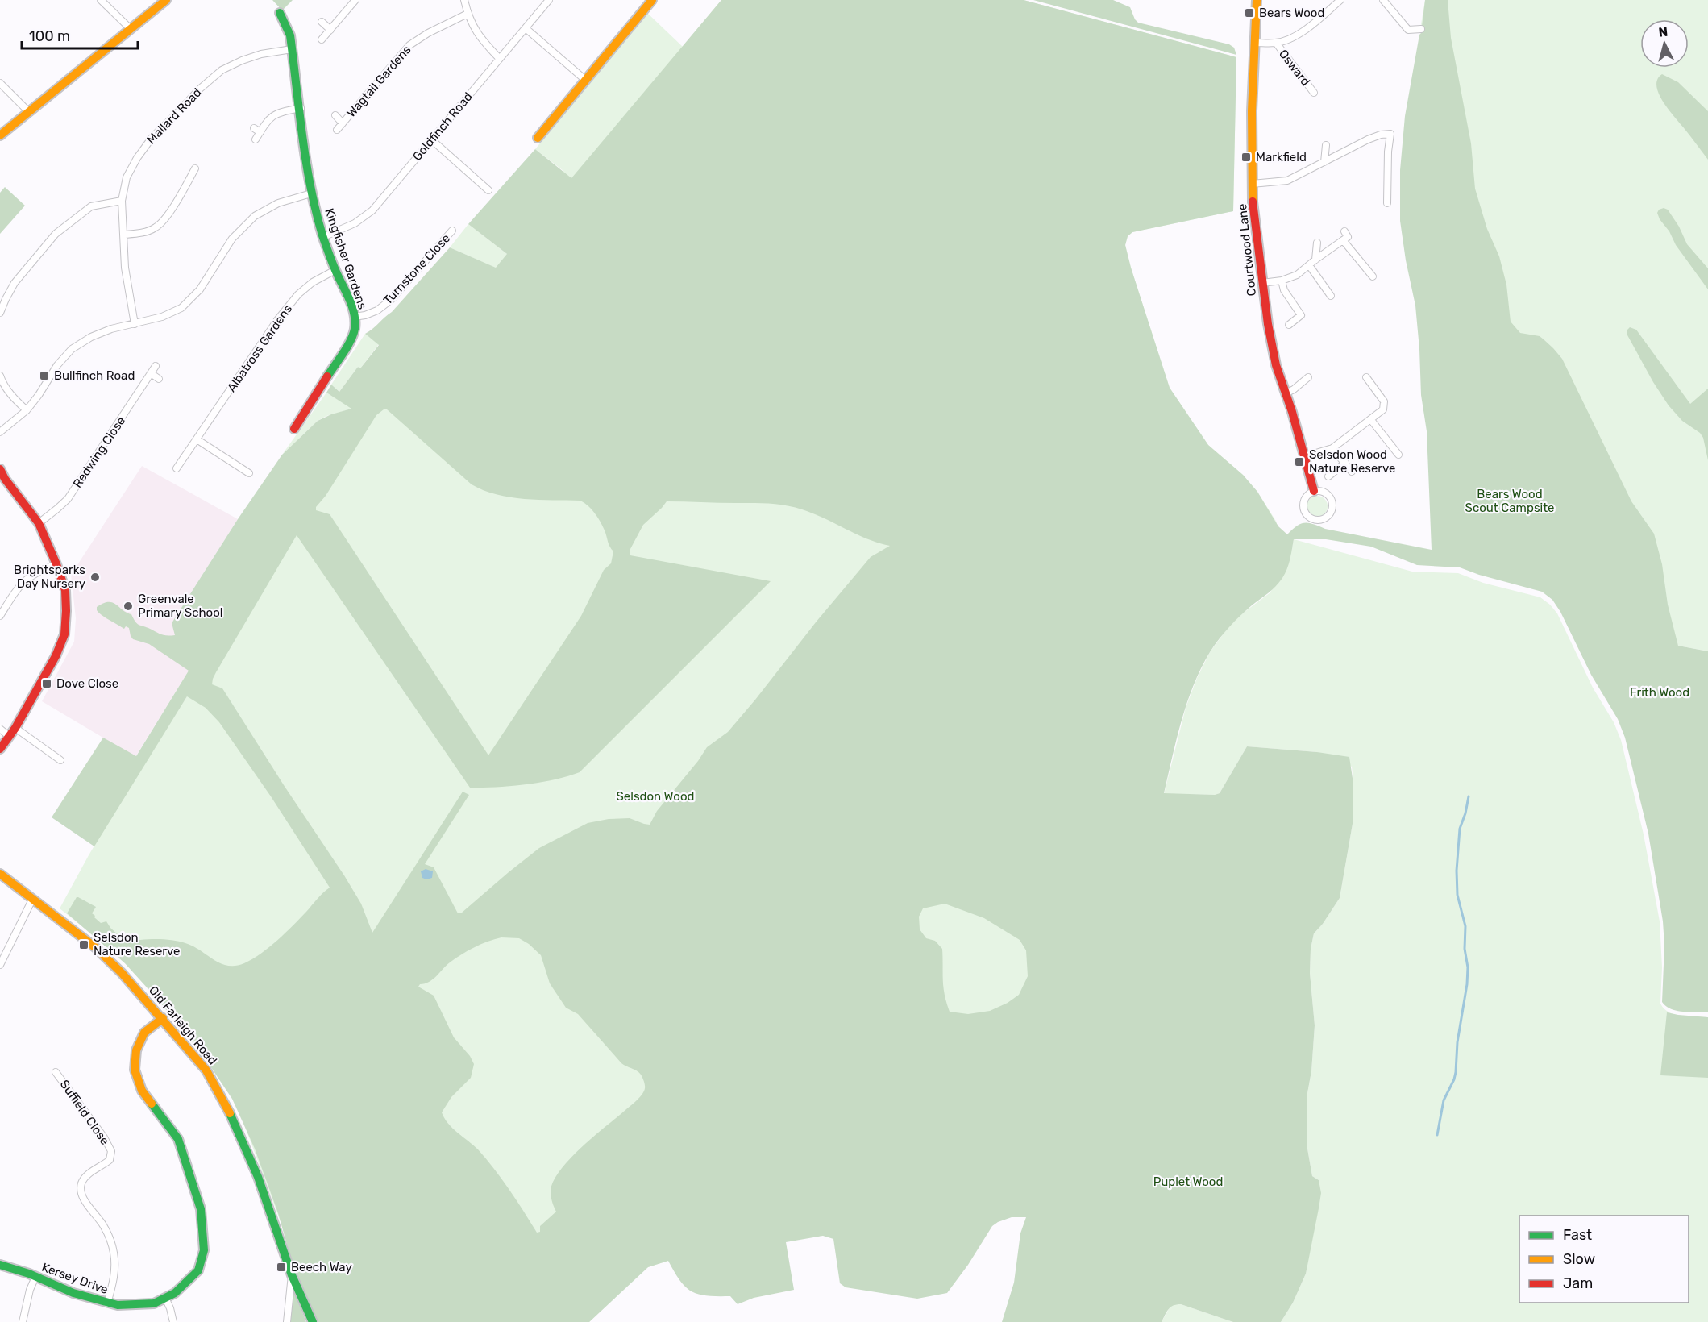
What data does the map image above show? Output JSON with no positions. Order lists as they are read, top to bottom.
{
  "streets": {
    "street": [
      "Osward",
      "Wagtail Gardens",
      "Mallard Road",
      "Goldfinch Road",
      "Courtwood Lane",
      "Kingfisher Gardens",
      "Turnstone Close",
      "Albatross Gardens",
      "Redwing Close",
      "Old Farleigh Road",
      "Suffield Close",
      "Kersey Drive"
    ]
  },
  "crossings": [
    ["Osward", "Courtwood Lane"],
    ["Mallard Road", "Kingfisher Gardens"],
    ["Goldfinch Road", "Kingfisher Gardens"],
    ["Kingfisher Gardens", "Turnstone Close"],
    ["Kingfisher Gardens", "Albatross Gardens"],
    ["Old Farleigh Road", "Kersey Drive"],
    ["Suffield Close", "Kersey Drive"]
  ],
  "parks": [
    "Bears Wood Scout Campsite",
    "Frith Wood",
    "Selsdon Wood",
    "Puplet Wood"
  ],
  "places": {
    "transit": [
      "Bears Wood",
      "Markfield",
      "Bullfinch Road",
      "Selsdon Wood Nature Reserve",
      "Dove Close",
      "Selsdon Nature Reserve",
      "Beech Way"
    ],
    "other": ["Brightsparks Day Nursery", "Greenvale Primary School"]
  },
  "legend": ["Fast", "Slow", "Jam"],
  "scale_bar": "100 m",
  "north": "top"
}
